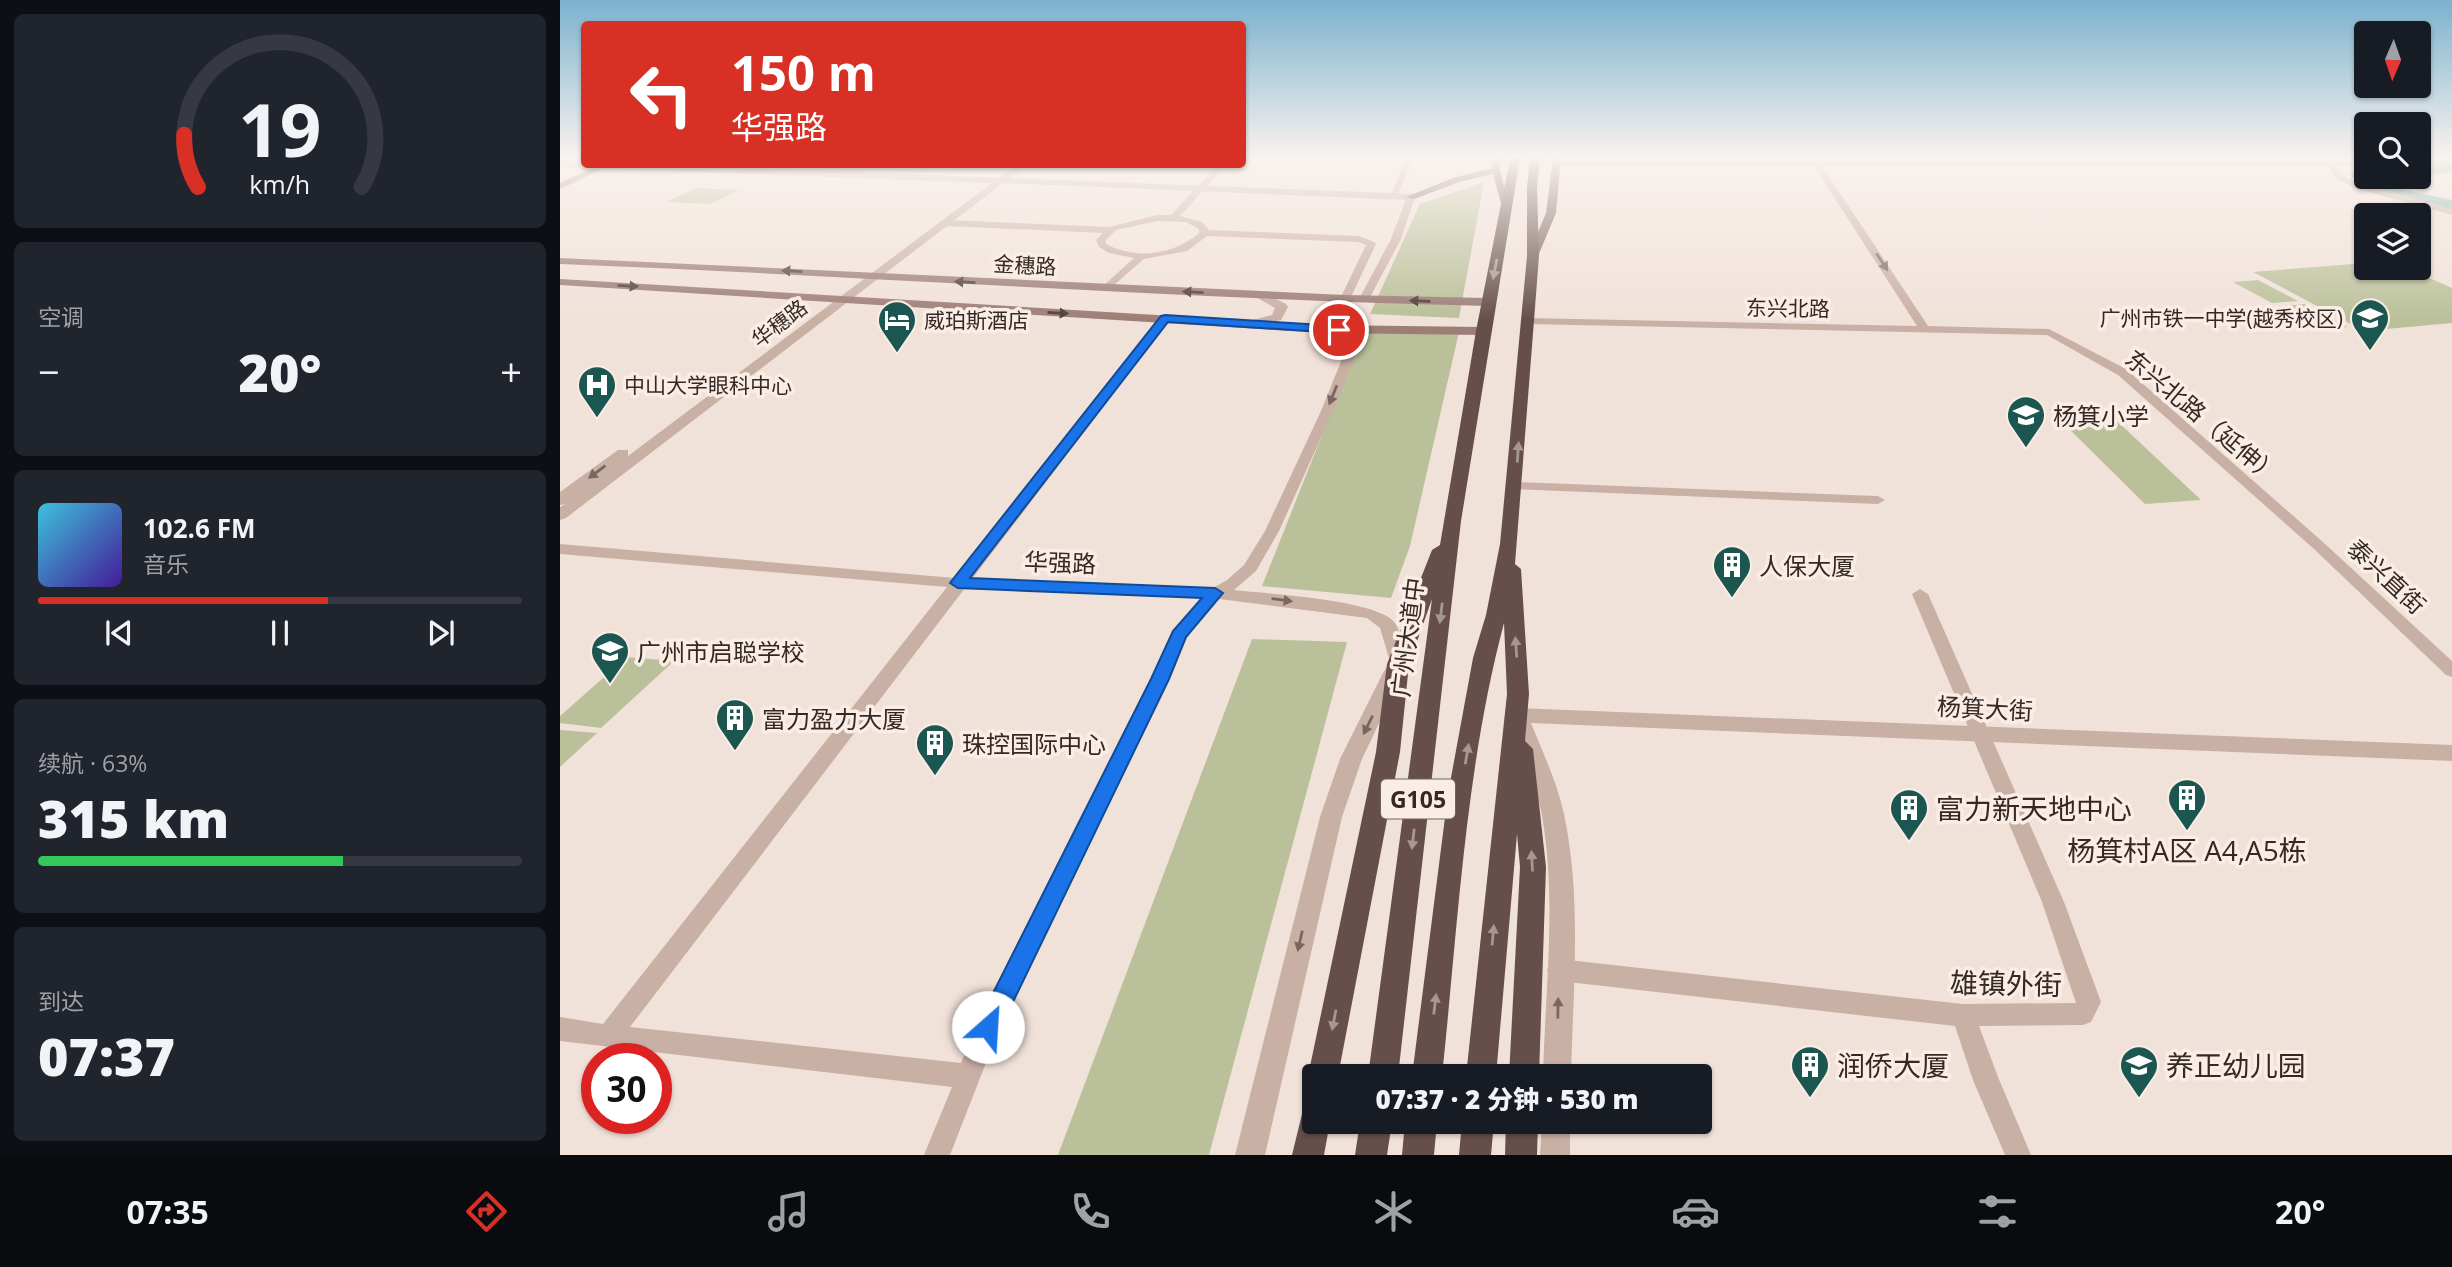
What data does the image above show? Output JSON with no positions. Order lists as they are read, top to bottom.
{
  "streets": {
    "highway": ["广州大道中", "G105"],
    "main road": ["金穗路"],
    "street": [
      "东兴北路",
      "华穗路",
      "东兴北路（延伸）",
      "华强路",
      "泰兴直街",
      "杨箕大街",
      "雄镇外街"
    ]
  },
  "crossings": [
    ["金穗路", "华穗路"],
    ["金穗路", "广州大道中"],
    ["东兴北路", "东兴北路（延伸）"],
    ["东兴北路", "G105"],
    ["东兴北路（延伸）", "泰兴直街"],
    ["华强路", "G105"],
    ["广州大道中", "G105"],
    ["杨箕大街", "雄镇外街"]
  ],
  "places": {
    "school or university": [
      "广州市铁一中学(越秀校区)",
      "杨箕小学",
      "广州市启聪学校",
      "养正幼儿园"
    ],
    "hotel": ["威珀斯酒店"],
    "hospital": ["中山大学眼科中心"],
    "building": [
      "人保大厦",
      "富力盈力大厦",
      "珠控国际中心",
      "杨箕村A区 A4,A5栋",
      "富力新天地中心",
      "润侨大厦"
    ]
  },
  "north": "bottom",
  "page": {
    "turn": ["150 m", "华强路"],
    "tile": [
      "空调",
      ["续航 · 63%", "315 km"],
      ["到达", "07:37"]
    ],
    "heat": ["−", "20°", "+"],
    "song": ["102.6 FM", "音乐"],
    "limit": "30",
    "trip": "07:37 · 2 分钟 · 530 m",
    "tabs": ["07:35", "20°"],
    "gauge": ["19", "km/h"]
  }
}
